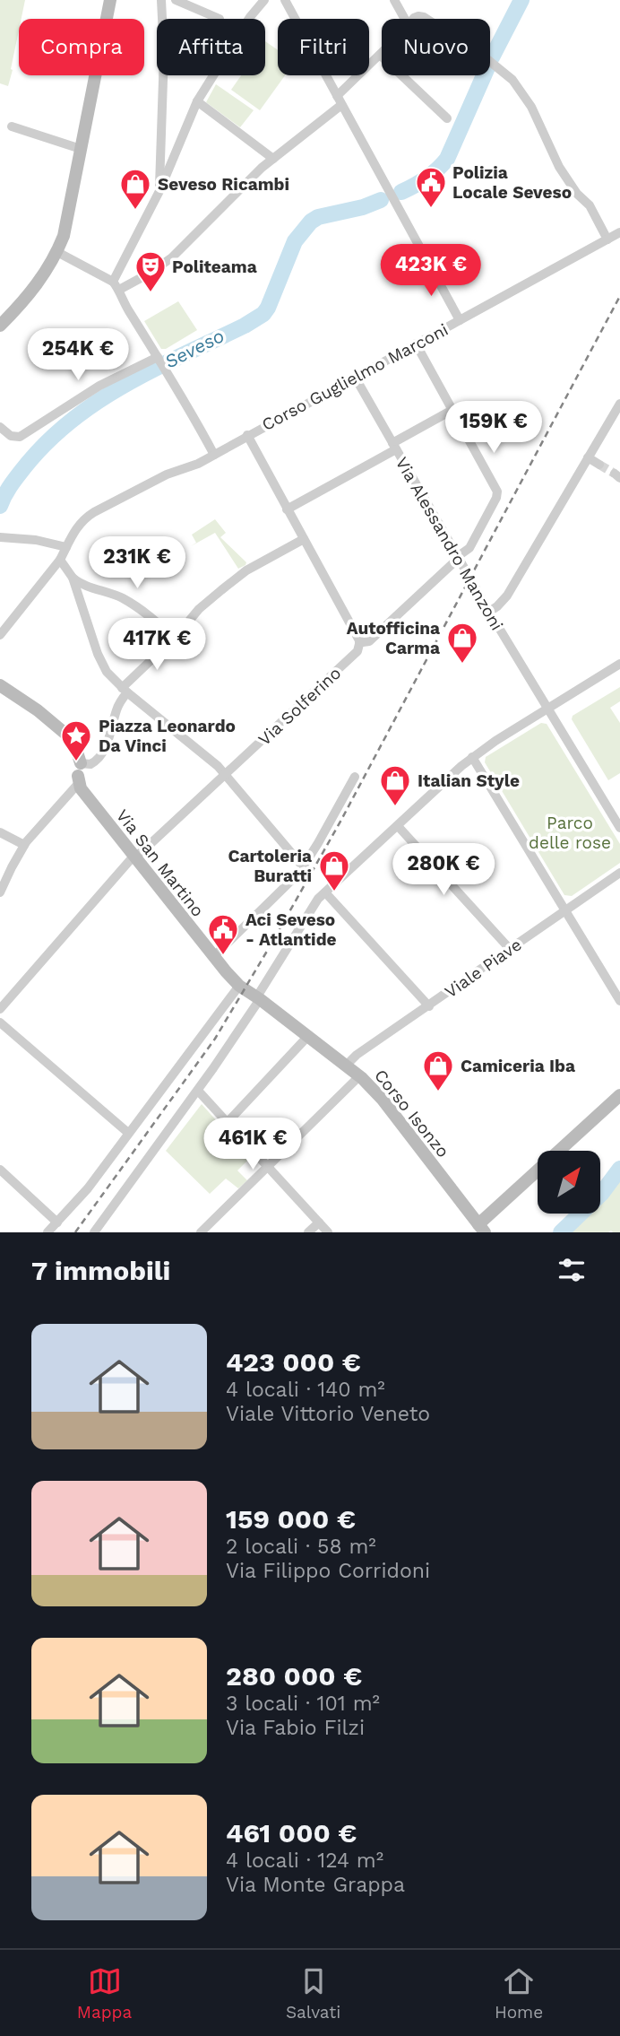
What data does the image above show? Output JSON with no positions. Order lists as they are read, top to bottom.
{
  "streets": {
    "street": [
      "Corso Guglielmo Marconi",
      "Via Alessandro Manzoni",
      "Via Solferino",
      "Via San Martino",
      "Viale Piave",
      "Corso Isonzo"
    ]
  },
  "crossings": [
    ["Corso Guglielmo Marconi", "Via Alessandro Manzoni"],
    ["Via Alessandro Manzoni", "Via Solferino"],
    ["Via Solferino", "Via San Martino"],
    ["Via San Martino", "Corso Isonzo"],
    ["Viale Piave", "Corso Isonzo"]
  ],
  "water": ["Seveso"],
  "parks": ["Parco delle rose"],
  "places": {
    "public building": ["Polizia Locale Seveso", "Aci Seveso - Atlantide"],
    "shop": [
      "Seveso Ricambi",
      "Autofficina Carma",
      "Italian Style",
      "Cartoleria Buratti",
      "Camiceria Iba"
    ],
    "theatre": ["Politeama"],
    "place": ["Piazza Leonardo Da Vinci"]
  },
  "north": "top right",
  "page": {
    "chip": [
      "Compra",
      "Affitta",
      "Filtri",
      "Nuovo"
    ],
    "price": [
      "423K €",
      "254K €",
      "159K €",
      "231K €",
      "417K €",
      "280K €",
      "461K €"
    ],
    "heading": "7 immobili",
    "list": [
      {
        "name": "423 000 €",
        "note": "4 locali · 140 m² · Viale Vittorio Veneto"
      },
      {
        "name": "159 000 €",
        "note": "2 locali · 58 m² · Via Filippo Corridoni"
      },
      {
        "name": "280 000 €",
        "note": "3 locali · 101 m² · Via Fabio Filzi"
      },
      {
        "name": "461 000 €",
        "note": "4 locali · 124 m² · Via Monte Grappa"
      }
    ],
    "tabs": ["Mappa", "Salvati", "Home"]
  }
}
